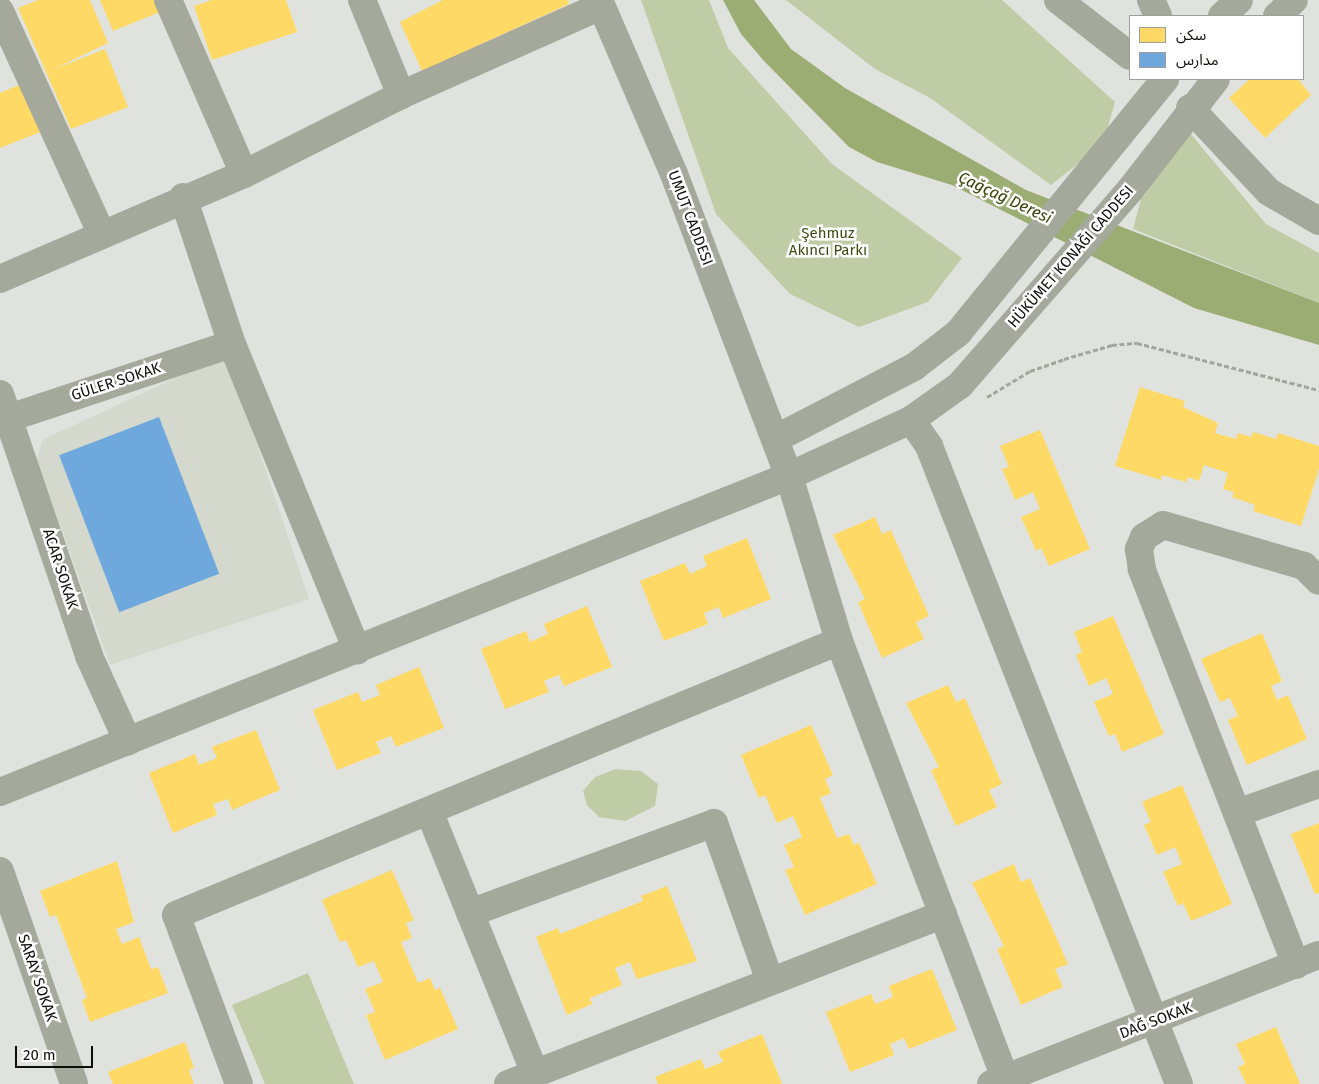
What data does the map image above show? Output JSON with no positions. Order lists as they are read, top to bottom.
{
  "streets": {
    "street": [
      "UMUT CADDESI",
      "GÜLER SOKAK",
      "ACAR SOKAK",
      "SARAY SOKAK",
      "DAĞ SOKAK"
    ]
  },
  "crossings": [
    ["UMUT CADDESI", "DAĞ SOKAK"],
    ["GÜLER SOKAK", "ACAR SOKAK"]
  ],
  "water": ["Çağçağ Deresi"],
  "parks": ["Şehmuz Akıncı Parkı"],
  "legend": ["سكن", "مدارس"],
  "scale_bar": "20 m"
}
